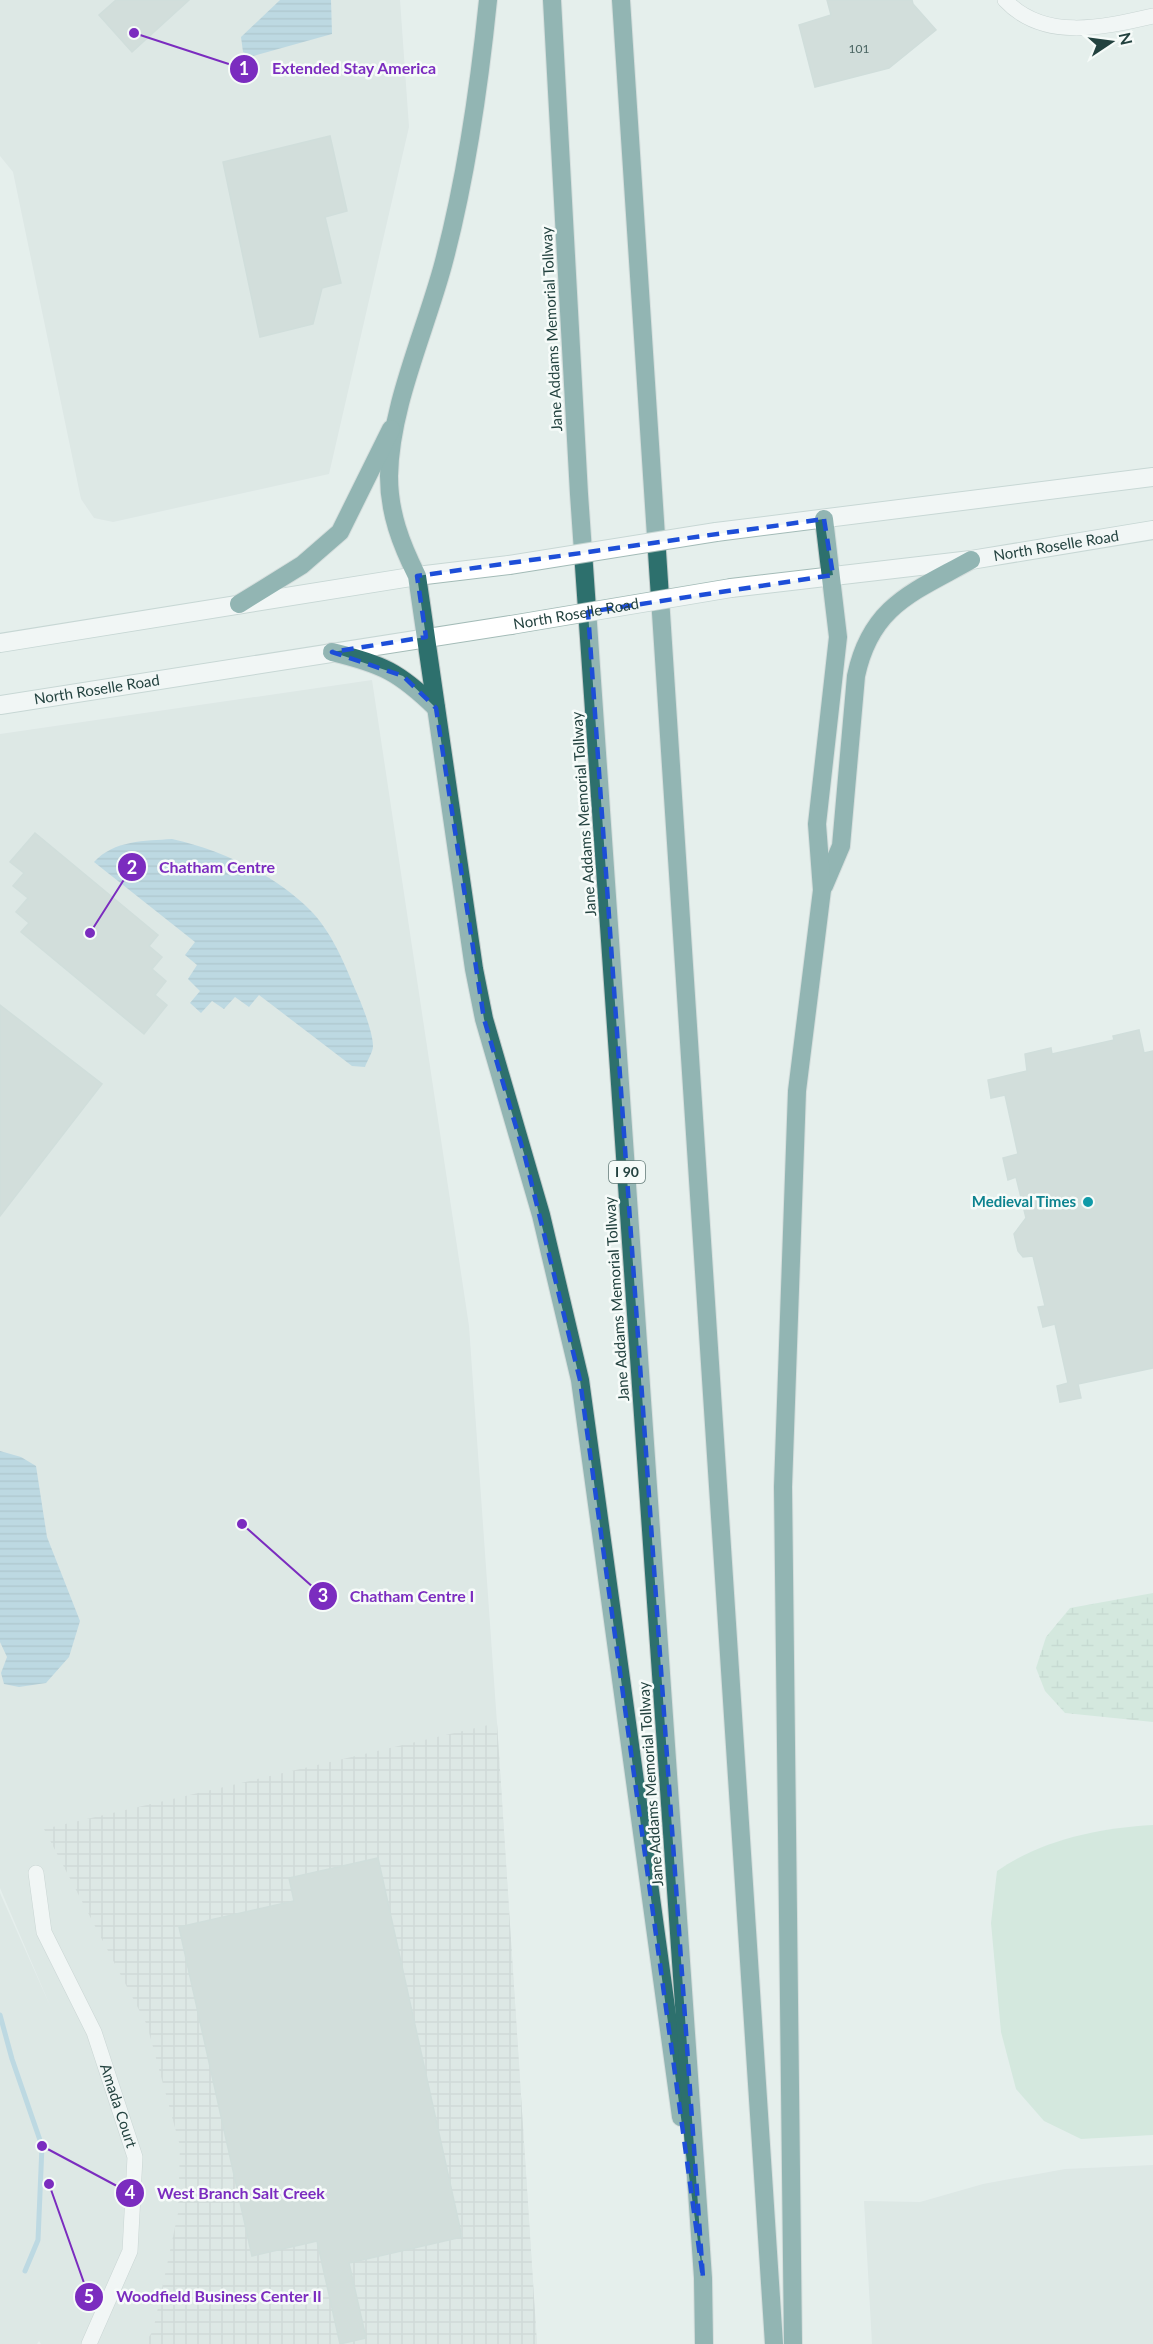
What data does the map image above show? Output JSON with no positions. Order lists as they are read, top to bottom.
{
  "streets": {
    "highway": ["Jane Addams Memorial Tollway", "I 90"],
    "main road": ["North Roselle Road"],
    "street": ["Amada Court"]
  },
  "places": [
    "Extended Stay America",
    "Chatham Centre",
    "Medieval Times",
    "Chatham Centre I",
    "West Branch Salt Creek",
    "Woodfield Business Center II"
  ],
  "house_numbers": ["101"],
  "north": "right"
}
